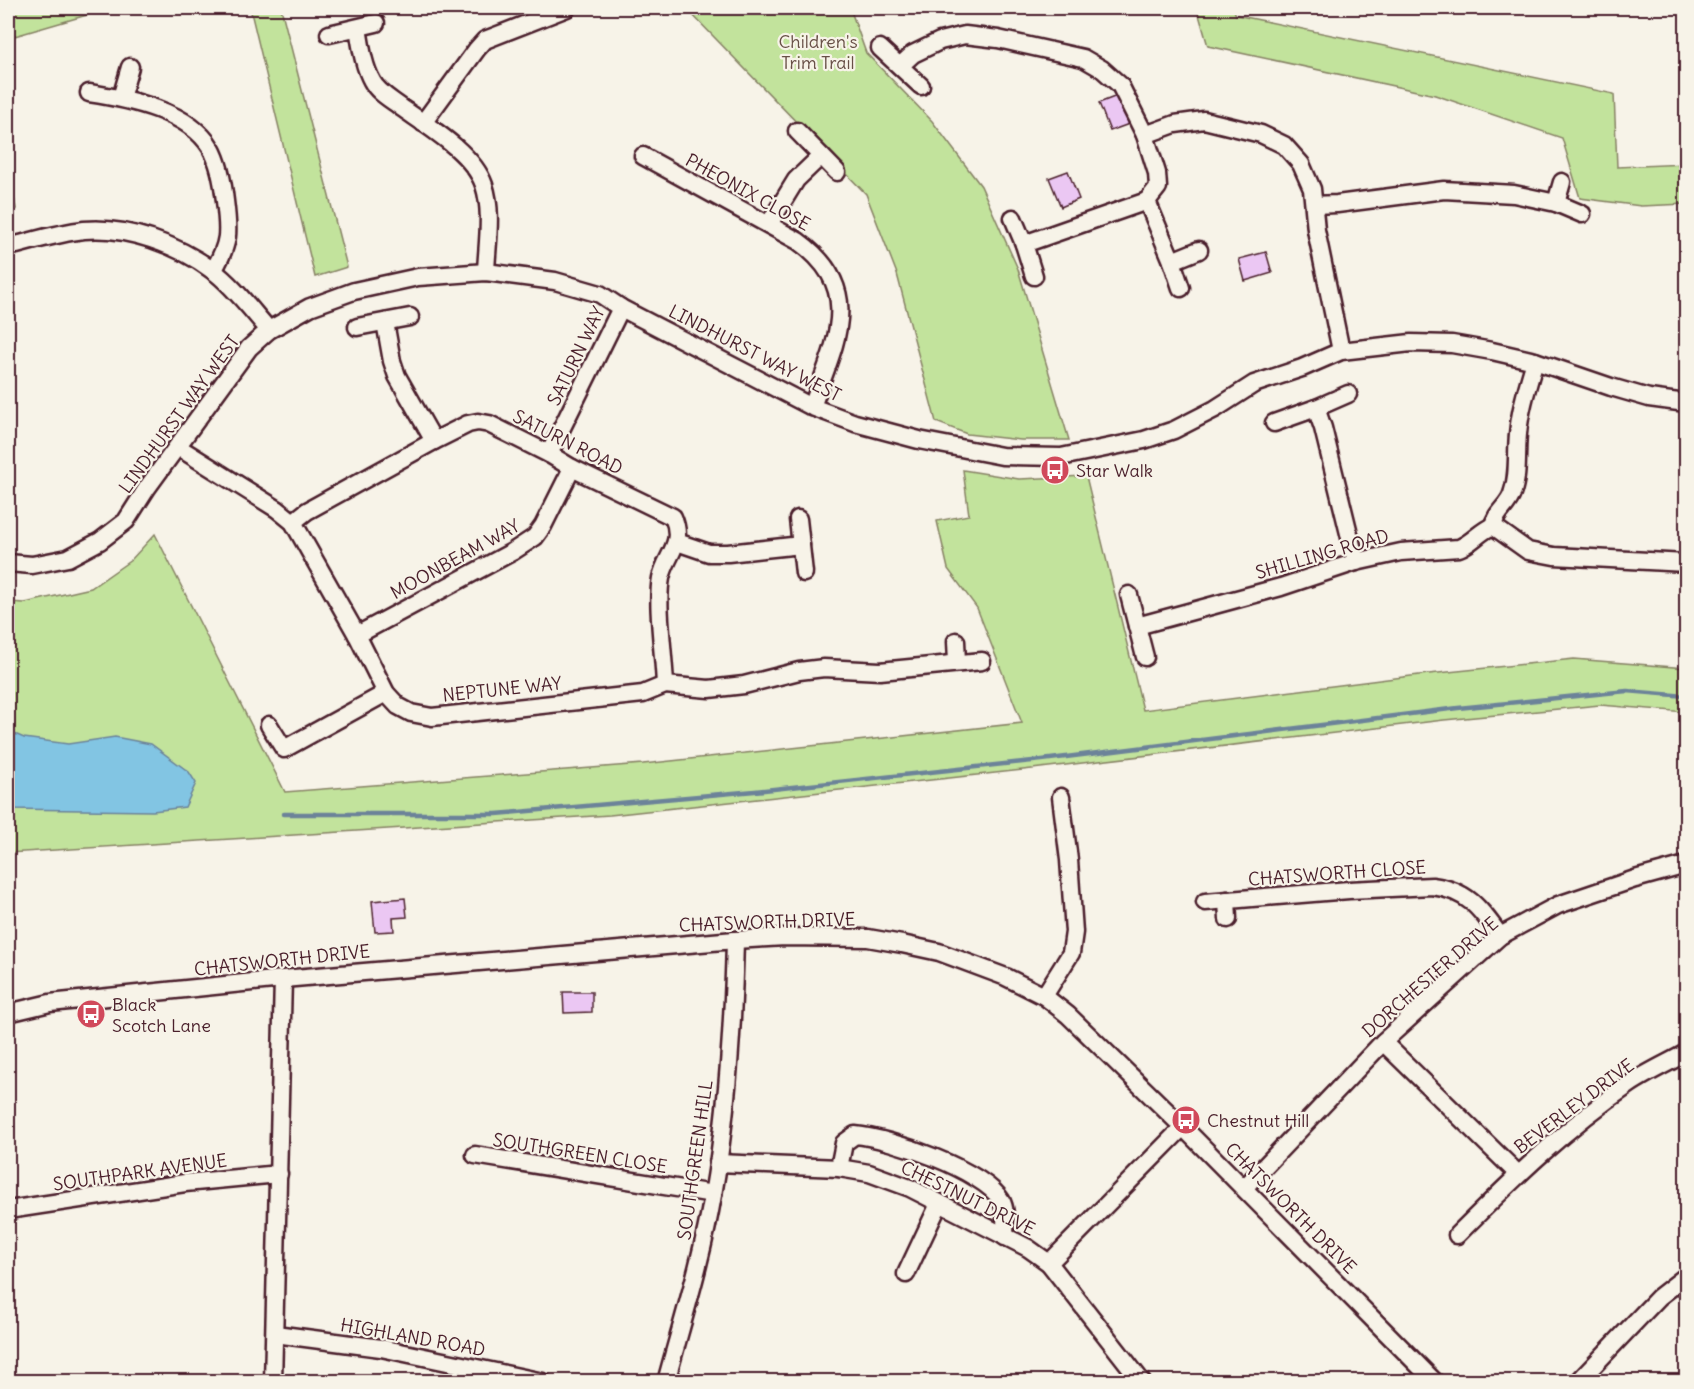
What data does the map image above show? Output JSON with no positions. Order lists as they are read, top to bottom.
{
  "streets": {
    "street": [
      "PHEONIX CLOSE",
      "LINDHURST WAY WEST",
      "SATURN WAY",
      "SATURN ROAD",
      "SHILLING ROAD",
      "MOONBEAM WAY",
      "NEPTUNE WAY",
      "CHATSWORTH CLOSE",
      "CHATSWORTH DRIVE",
      "DORCHESTER DRIVE",
      "BEVERLEY DRIVE",
      "SOUTHGREEN CLOSE",
      "SOUTHGREEN HILL",
      "SOUTHPARK AVENUE",
      "CHESTNUT DRIVE",
      "HIGHLAND ROAD"
    ]
  },
  "crossings": [
    ["PHEONIX CLOSE", "LINDHURST WAY WEST"],
    ["LINDHURST WAY WEST", "SATURN WAY"],
    ["LINDHURST WAY WEST", "NEPTUNE WAY"],
    ["SATURN WAY", "SATURN ROAD"],
    ["SATURN ROAD", "MOONBEAM WAY"],
    ["SATURN ROAD", "NEPTUNE WAY"],
    ["MOONBEAM WAY", "NEPTUNE WAY"],
    ["CHATSWORTH CLOSE", "DORCHESTER DRIVE"],
    ["CHATSWORTH DRIVE", "DORCHESTER DRIVE"],
    ["CHATSWORTH DRIVE", "SOUTHGREEN HILL"],
    ["DORCHESTER DRIVE", "BEVERLEY DRIVE"],
    ["SOUTHGREEN CLOSE", "SOUTHGREEN HILL"],
    ["SOUTHGREEN HILL", "CHESTNUT DRIVE"]
  ],
  "parks": ["Children's Trim Trail"],
  "places": {
    "bus stop": ["Star Walk", "Black Scotch Lane", "Chestnut Hill"]
  }
}
